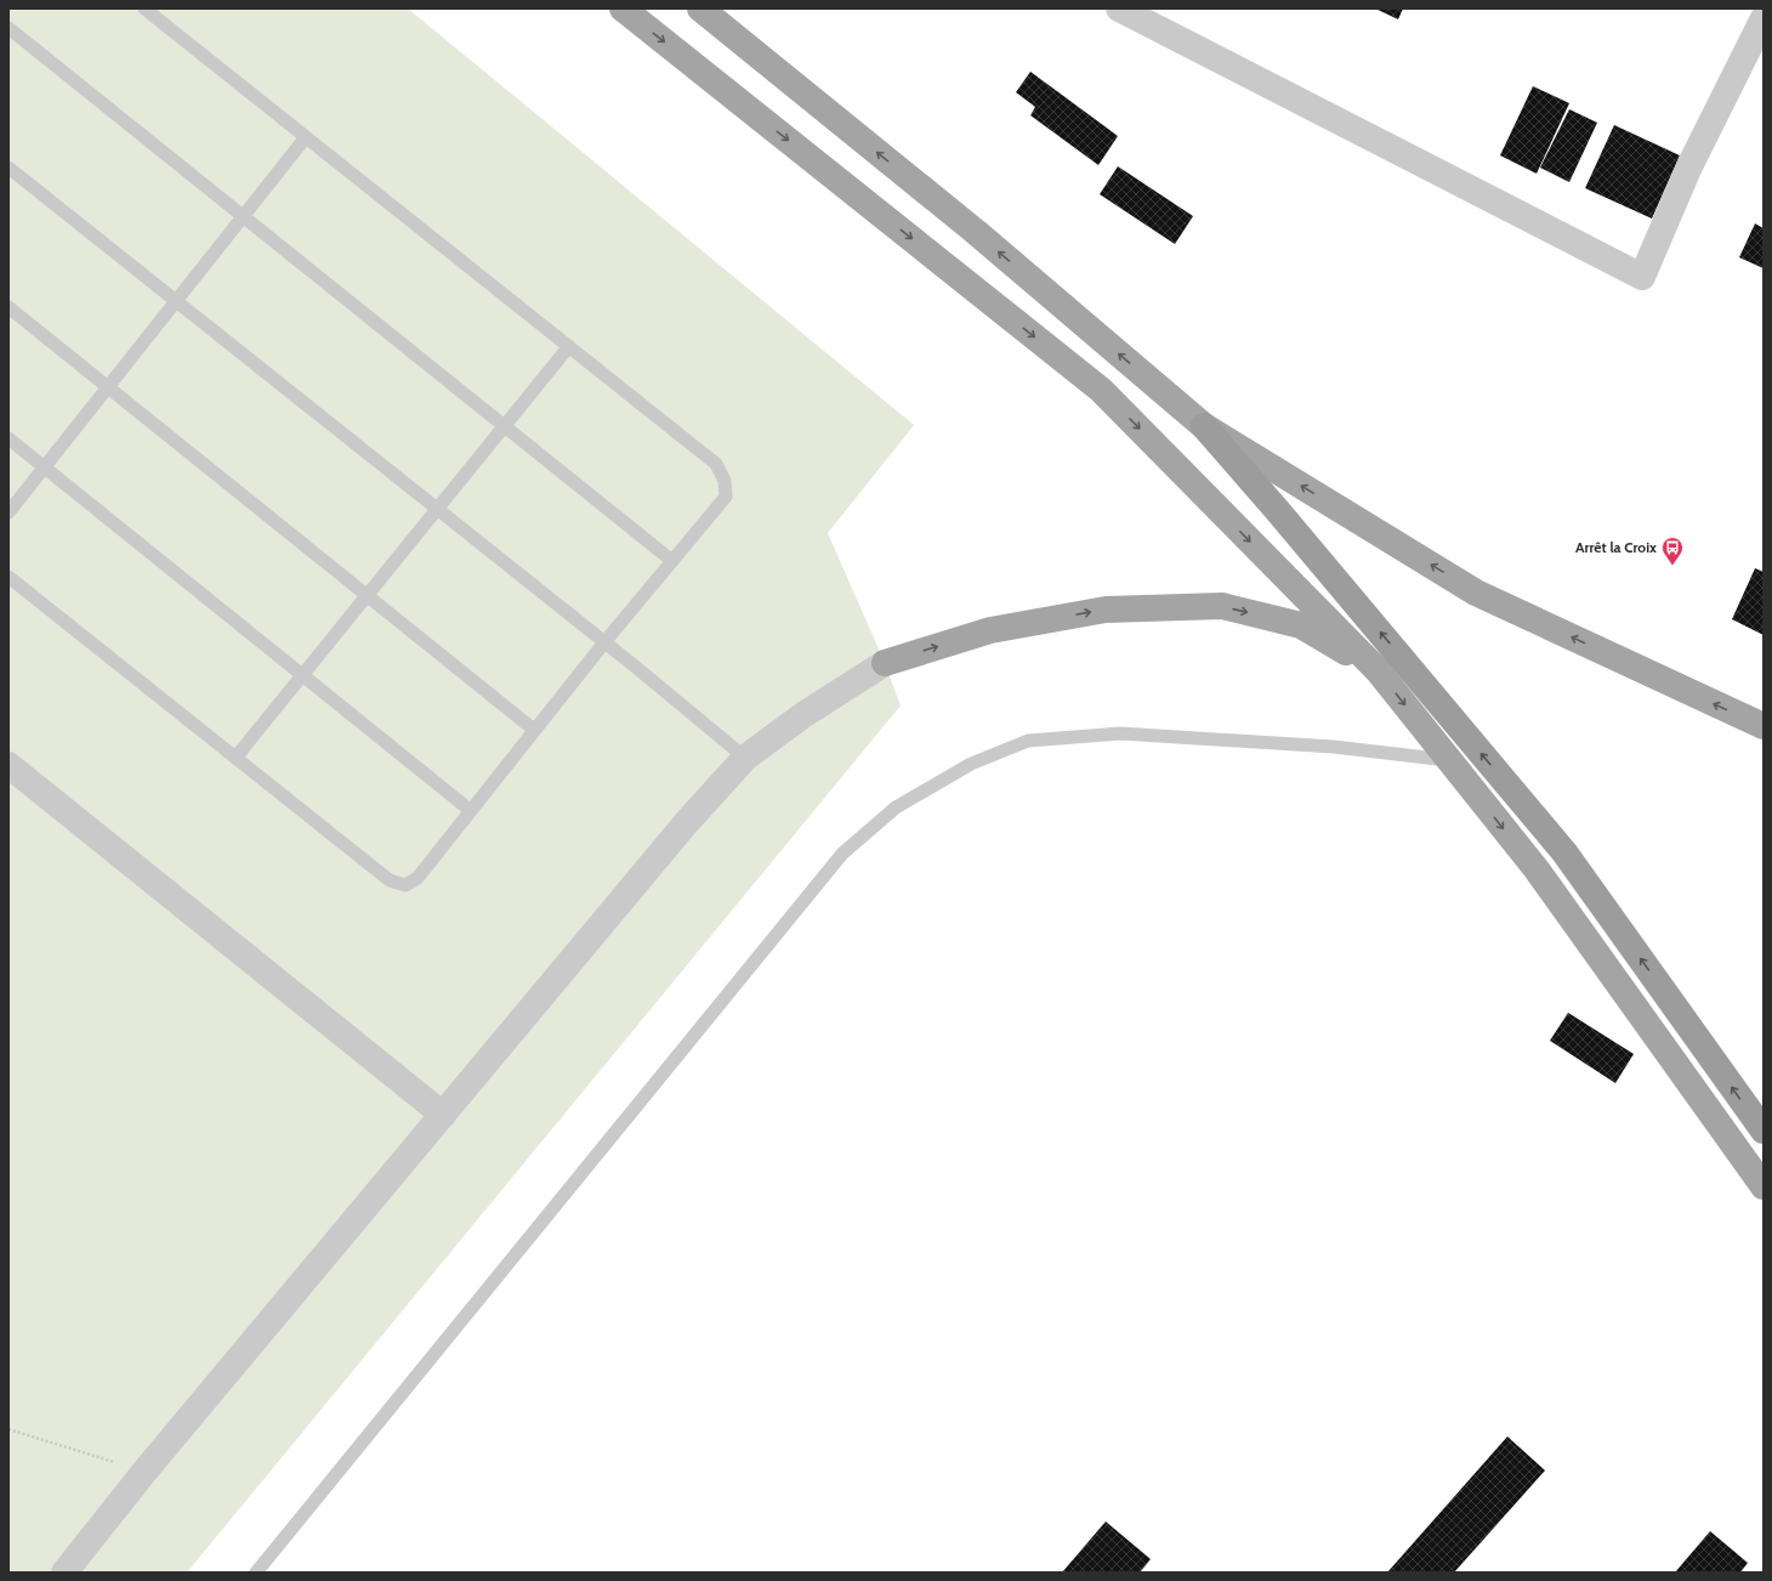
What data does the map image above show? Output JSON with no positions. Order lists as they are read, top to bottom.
{
  "places": {
    "bus stop": ["Arrêt la Croix"]
  }
}
